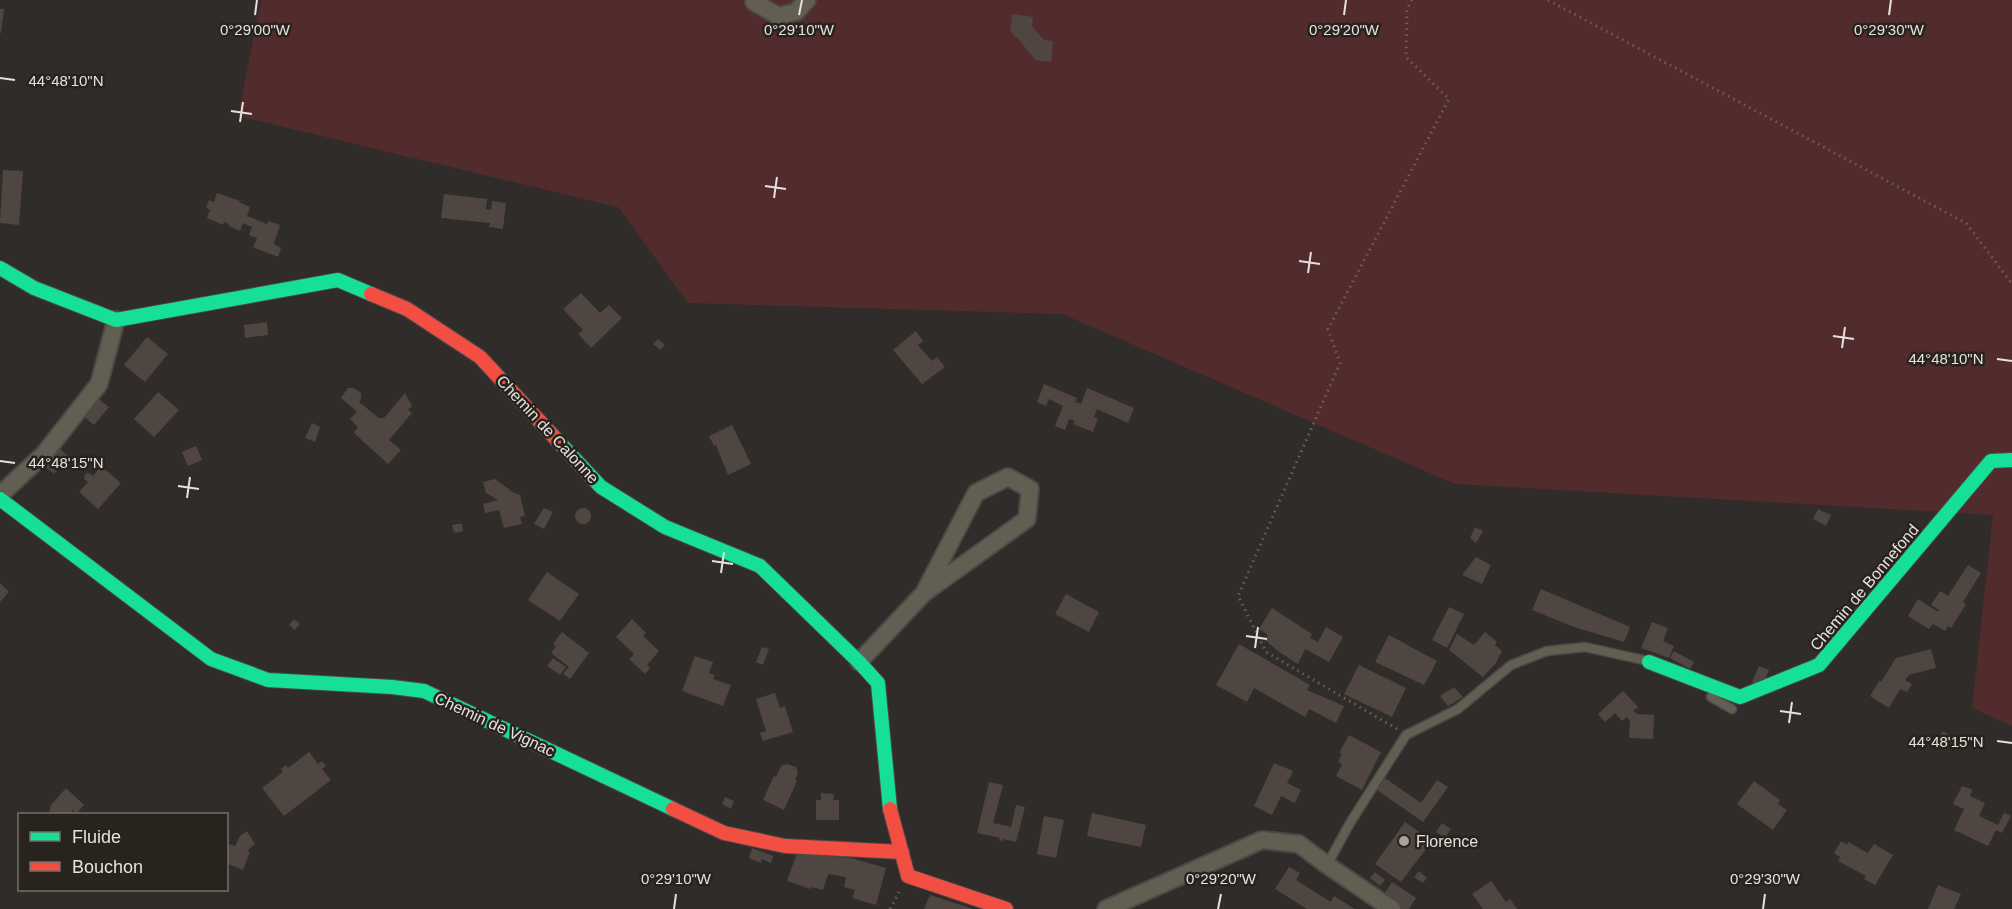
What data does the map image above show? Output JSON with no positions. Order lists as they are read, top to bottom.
{
  "streets": {
    "street": ["Chemin de Calonne", "Chemin de Bonnefond", "Chemin de Vignac"]
  },
  "crossings": [
    ["Chemin de Calonne", "Chemin de Vignac"]
  ],
  "places": ["Florence"],
  "legend": ["Fluide", "Bouchon"],
  "coordinates": [
    "0°29'00\"W",
    "0°29'10\"W",
    "0°29'20\"W",
    "0°29'30\"W",
    "44°48'10\"N",
    "44°48'15\"N"
  ]
}
